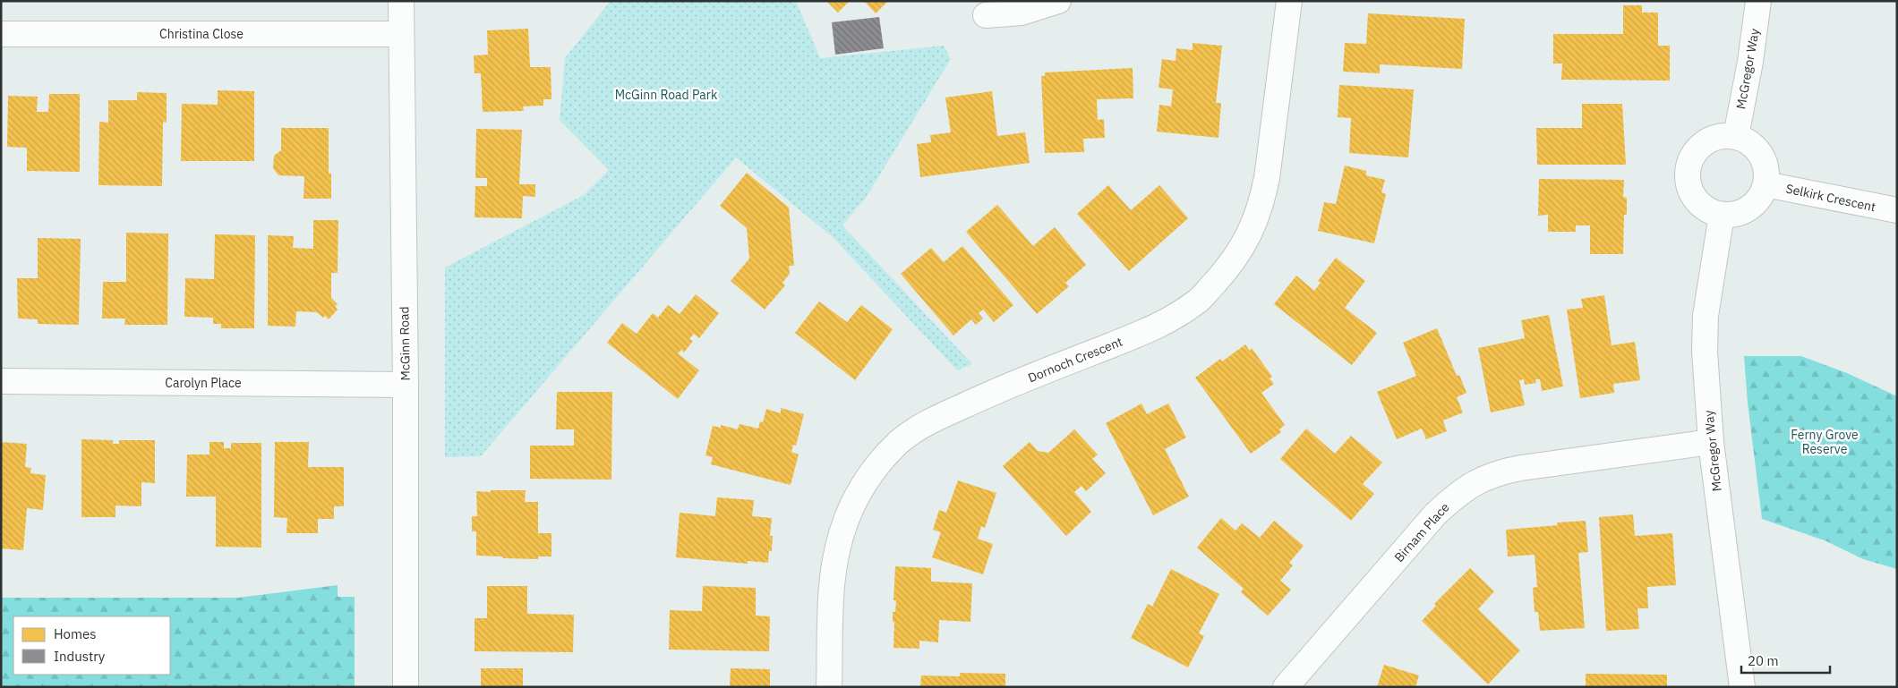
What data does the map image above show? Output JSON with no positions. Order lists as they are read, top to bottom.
{
  "streets": {
    "street": [
      "Christina Close",
      "McGregor Way",
      "Selkirk Crescent",
      "McGinn Road",
      "Dornoch Crescent",
      "Carolyn Place",
      "Birnam Place"
    ]
  },
  "crossings": [
    ["Christina Close", "McGinn Road"],
    ["McGregor Way", "Selkirk Crescent"],
    ["McGregor Way", "Birnam Place"],
    ["McGinn Road", "Carolyn Place"]
  ],
  "parks": ["McGinn Road Park", "Ferny Grove Reserve"],
  "legend": ["Homes", "Industry"],
  "scale_bar": "20 m"
}
